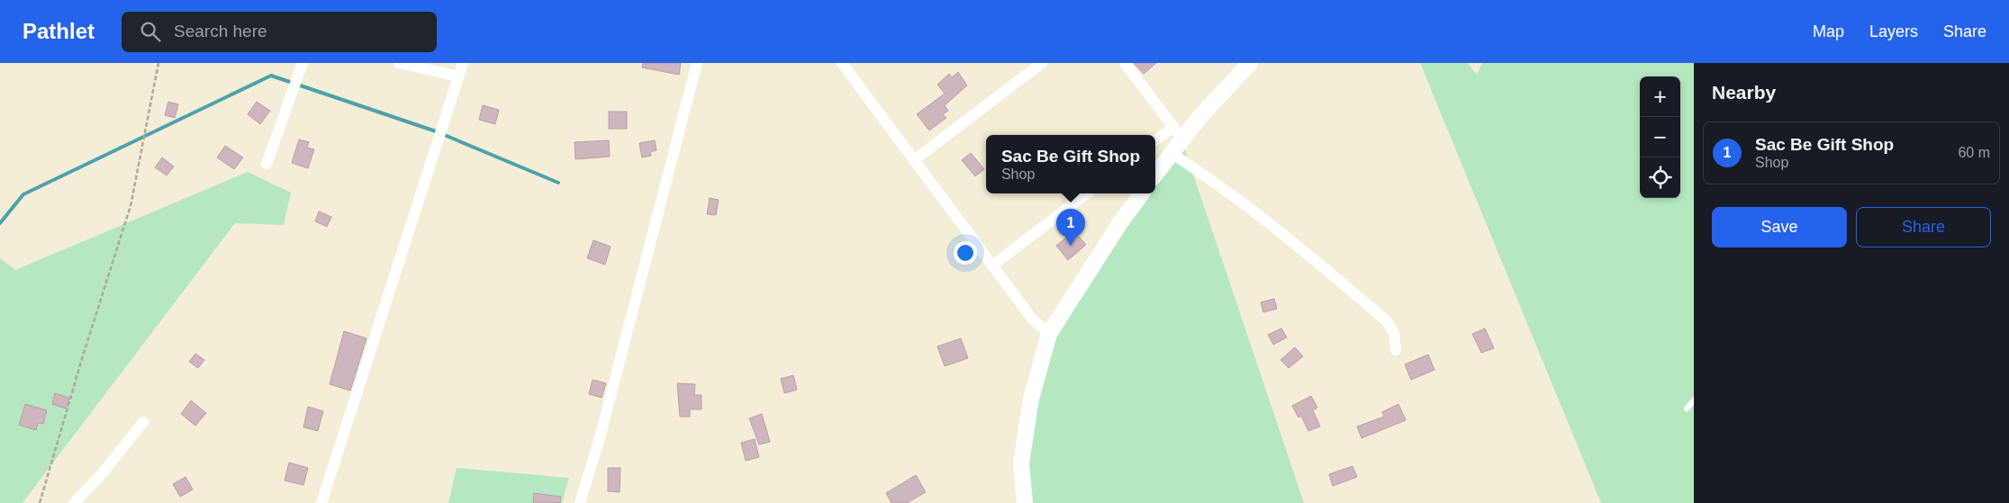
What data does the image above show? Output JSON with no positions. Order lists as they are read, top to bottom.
{
  "page": {
    "header": "Pathlet",
    "search": "Search here",
    "nav": ["Map", "Layers", "Share"],
    "heading": "Nearby",
    "map_buttons": ["+", "−"],
    "list": [
      {
        "mark": "1",
        "name": "Sac Be Gift Shop",
        "note": "Shop",
        "value": "60 m"
      }
    ],
    "popup": ["Sac Be Gift Shop", "Shop"],
    "buttons": ["Save", "Share"],
    "pins": "1"
  }
}
